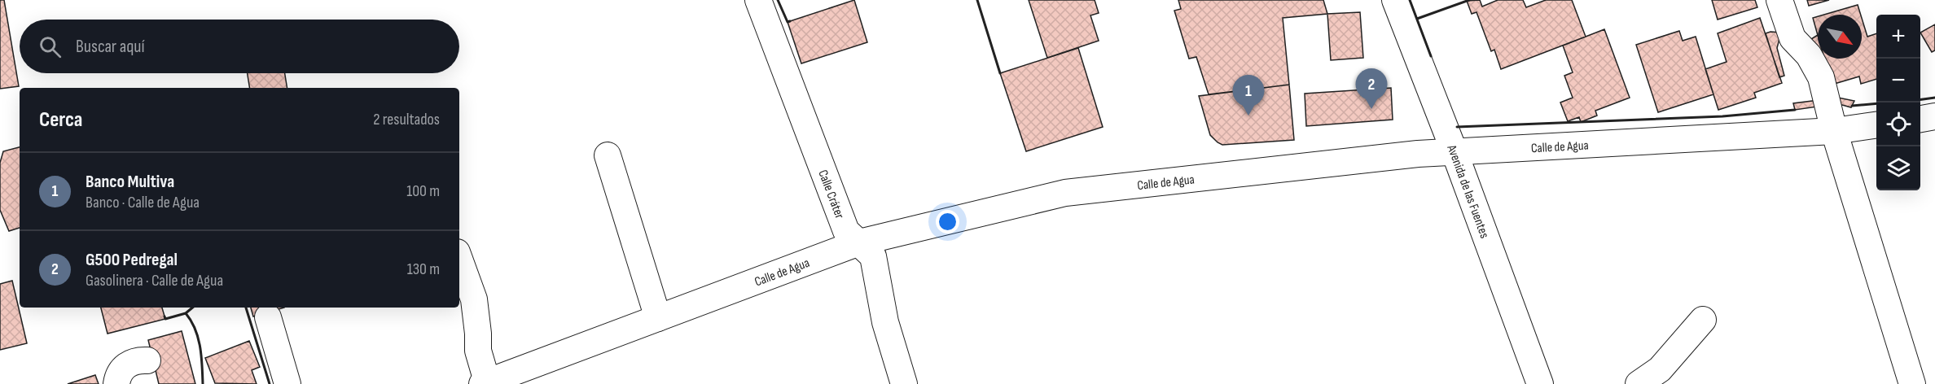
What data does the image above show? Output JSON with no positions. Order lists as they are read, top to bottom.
{
  "streets": {
    "street": ["Calle de Agua", "Avenida de las Fuentes", "Calle Cráter"]
  },
  "crossings": [
    ["Calle de Agua", "Avenida de las Fuentes"],
    ["Calle de Agua", "Calle Cráter"]
  ],
  "north": "bottom right",
  "page": {
    "map_buttons": ["+", "−"],
    "search": "Buscar aquí",
    "pins": ["2", "1"],
    "heading": ["Cerca", "2 resultados"],
    "list": [
      {
        "mark": "1",
        "name": "Banco Multiva",
        "note": "Banco · Calle de Agua",
        "value": "100 m"
      },
      {
        "mark": "2",
        "name": "G500 Pedregal",
        "note": "Gasolinera · Calle de Agua",
        "value": "130 m"
      }
    ]
  }
}
